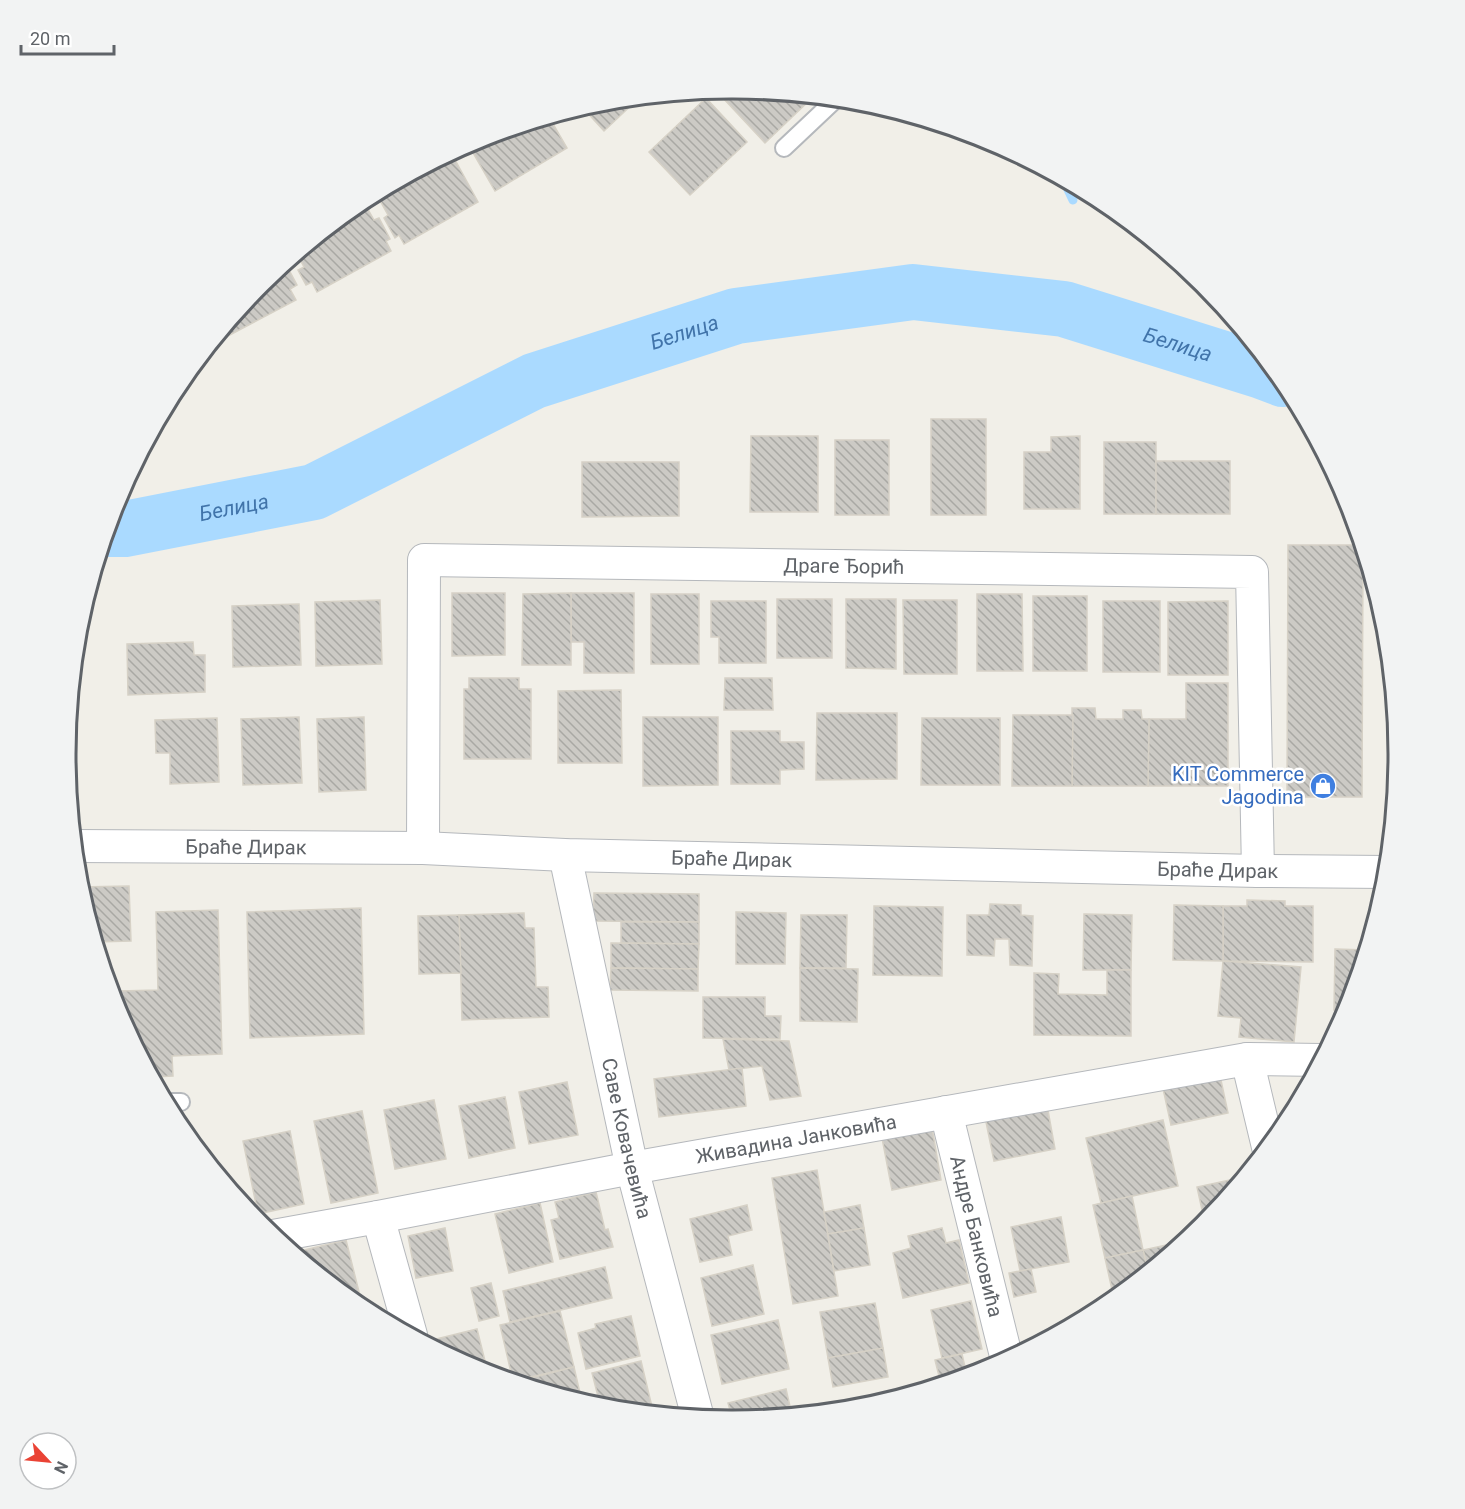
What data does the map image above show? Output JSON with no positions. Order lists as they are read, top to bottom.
{
  "streets": {
    "street": [
      "Драге Ђорић",
      "Браће Дирак",
      "Саве Ковачевића",
      "Живадина Јанковића",
      "Андре Банковића"
    ]
  },
  "crossings": [
    ["Драге Ђорић", "Браће Дирак"],
    ["Браће Дирак", "Саве Ковачевића"],
    ["Саве Ковачевића", "Живадина Јанковића"],
    ["Живадина Јанковића", "Андре Банковића"]
  ],
  "water": ["Белица"],
  "places": {
    "shop": ["KIT Commerce Jagodina"]
  },
  "scale_bar": "20 m",
  "north": "bottom right"
}
